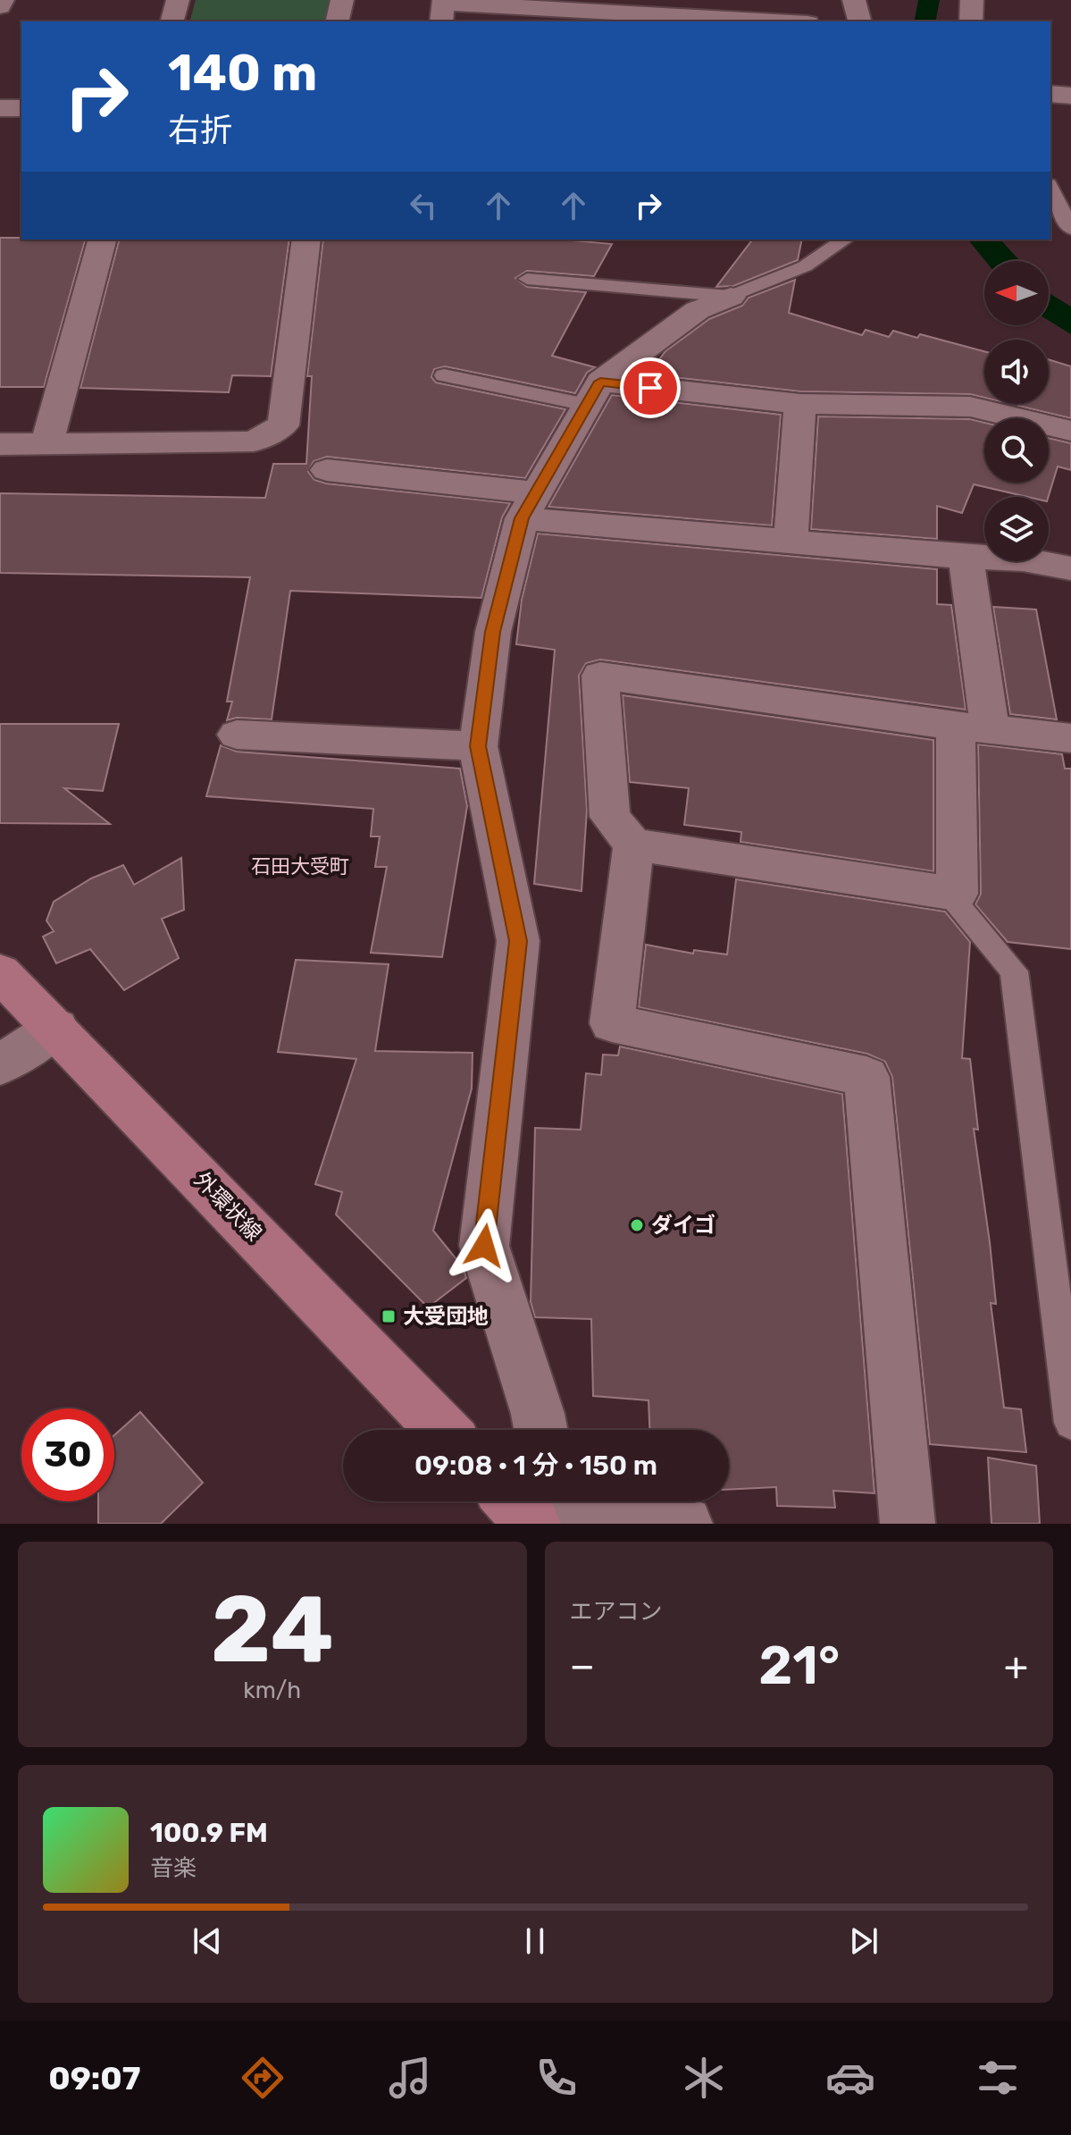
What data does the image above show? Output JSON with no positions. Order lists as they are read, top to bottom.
{
  "streets": {
    "street": ["外環状線"]
  },
  "districts": ["石田大受町"],
  "places": {
    "other": ["ダイゴ"],
    "transit": ["大受団地"]
  },
  "north": "left",
  "page": {
    "turn": ["140 m", "右折"],
    "limit": "30",
    "trip": "09:08 · 1 分 · 150 m",
    "tile": [
      ["24", "km/h"],
      "エアコン"
    ],
    "heat": ["−", "21°", "+"],
    "song": ["100.9 FM", "音楽"],
    "tabs": "09:07"
  }
}
